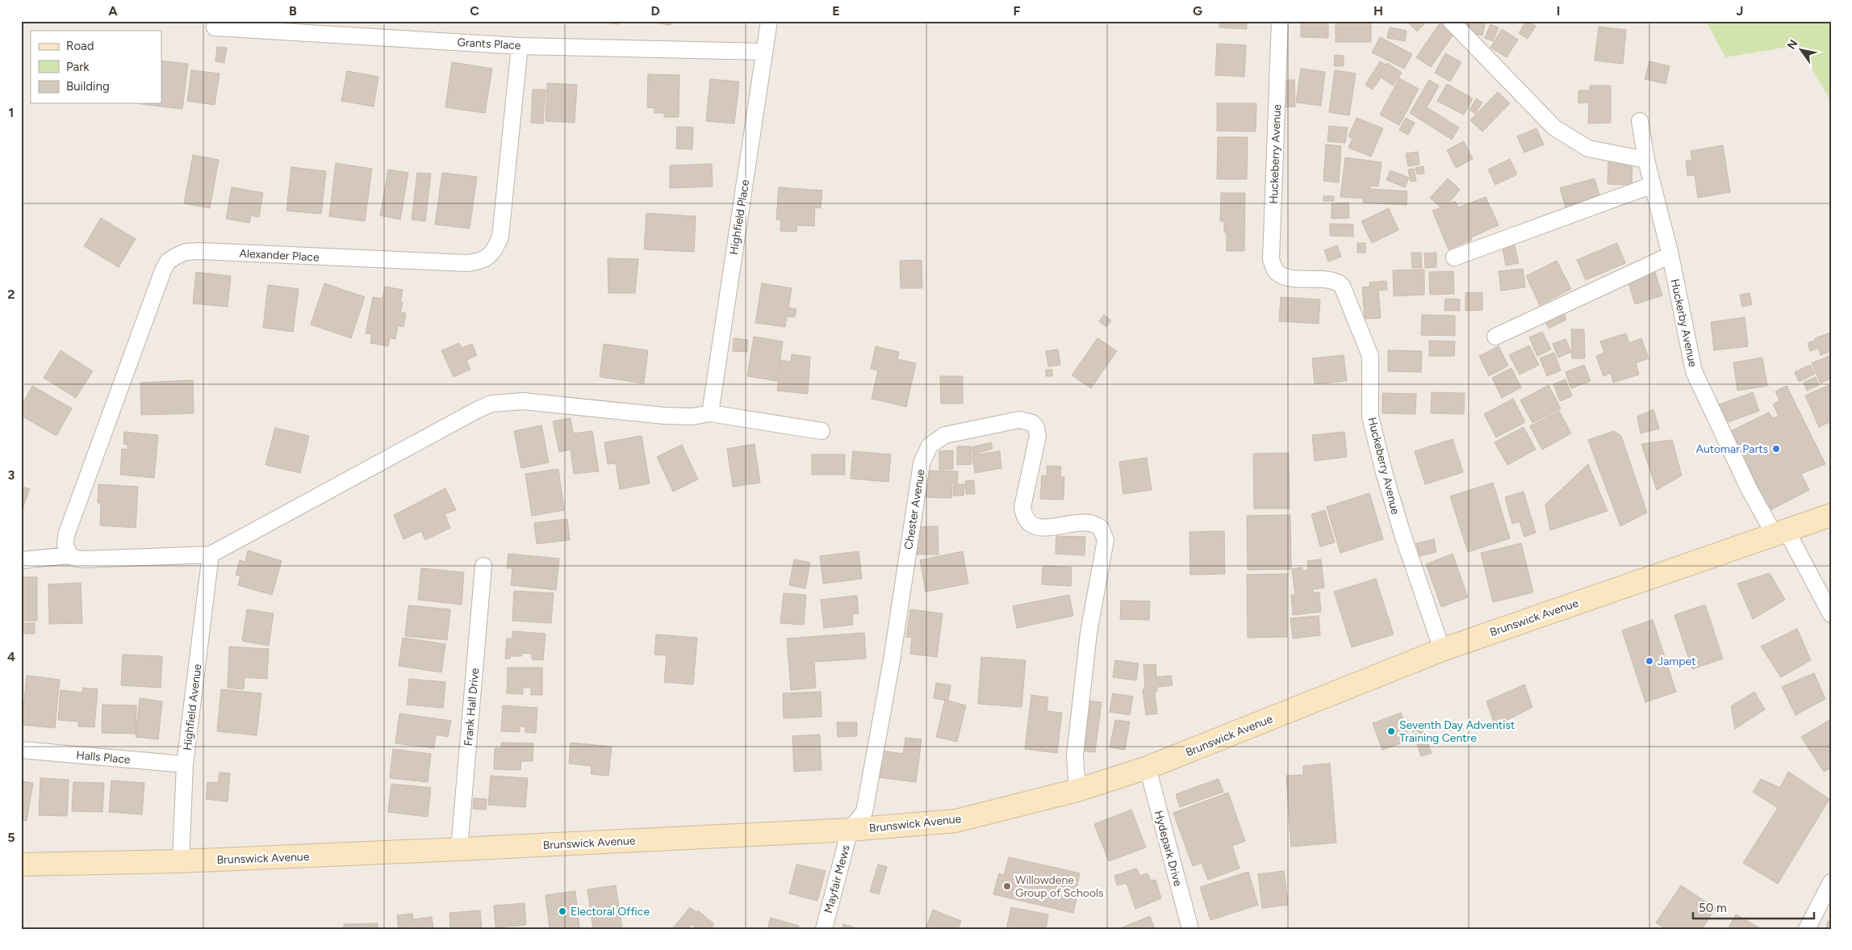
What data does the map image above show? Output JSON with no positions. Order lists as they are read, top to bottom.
{
  "streets": {
    "main road": ["Brunswick Avenue"],
    "street": [
      "Grants Place",
      "Huckeberry Avenue",
      "Highfield Place",
      "Alexander Place",
      "Huckerby Avenue",
      "Chester Avenue",
      "Highfield Avenue",
      "Frank Hall Drive",
      "Halls Place",
      "Hydepark Drive",
      "Mayfair Mews"
    ]
  },
  "crossings": [
    ["Grants Place", "Highfield Place"],
    ["Grants Place", "Alexander Place"],
    ["Huckeberry Avenue", "Brunswick Avenue"],
    ["Huckerby Avenue", "Brunswick Avenue"],
    ["Chester Avenue", "Brunswick Avenue"],
    ["Chester Avenue", "Mayfair Mews"],
    ["Brunswick Avenue", "Highfield Avenue"],
    ["Brunswick Avenue", "Frank Hall Drive"],
    ["Brunswick Avenue", "Hydepark Drive"],
    ["Brunswick Avenue", "Mayfair Mews"],
    ["Highfield Avenue", "Halls Place"]
  ],
  "places": [
    "Automar Parts",
    "Jampet",
    "Seventh Day Adventist Training Centre",
    "Willowdene Group of Schools",
    "Electoral Office"
  ],
  "legend": ["Road", "Park", "Building"],
  "scale_bar": "50 m",
  "north": "top left",
  "grid": {
    "columns": [
      "A",
      "B",
      "C",
      "D",
      "E",
      "F",
      "G",
      "H",
      "I",
      "J"
    ],
    "rows": [
      "1",
      "2",
      "3",
      "4",
      "5"
    ]
  }
}
